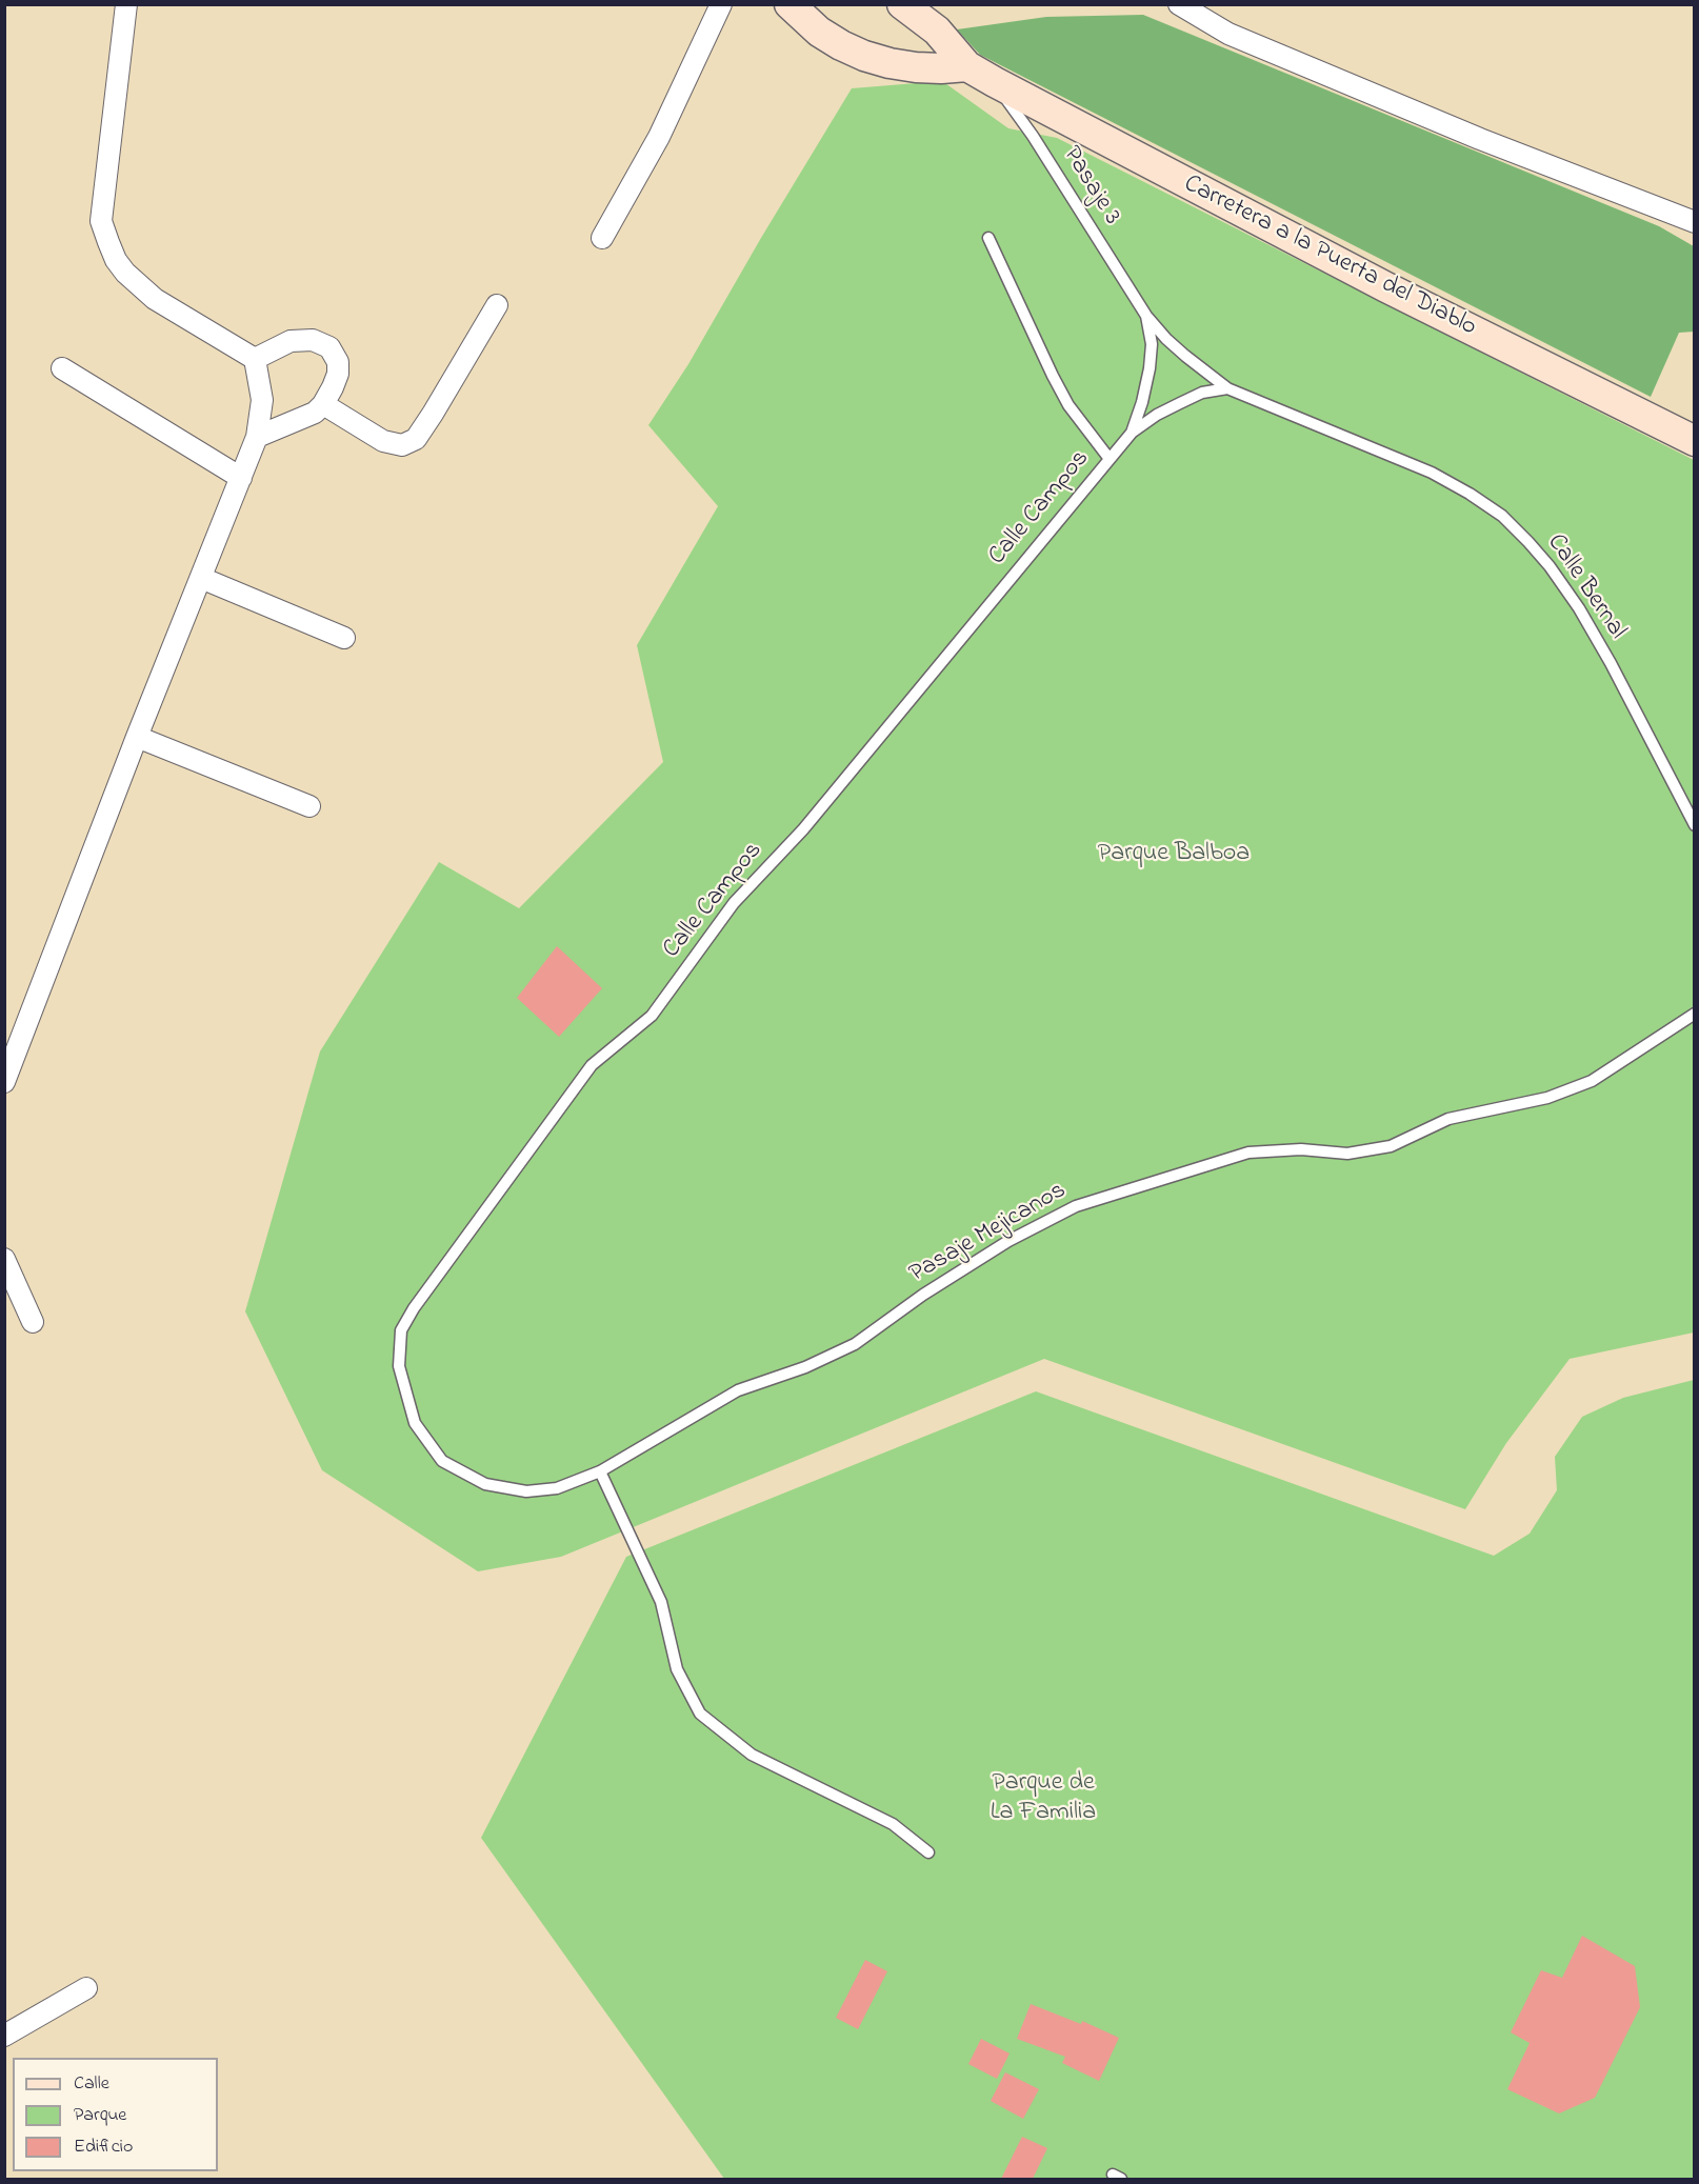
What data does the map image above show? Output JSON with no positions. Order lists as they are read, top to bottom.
{
  "streets": {
    "main road": ["Carretera a la Puerta del Diablo"],
    "lane": [
      "Pasaje 3",
      "Calle Campos",
      "Calle Bernal",
      "Pasaje Mejicanos"
    ]
  },
  "crossings": [
    ["Pasaje 3", "Carretera a la Puerta del Diablo"],
    ["Pasaje 3", "Calle Bernal"],
    ["Calle Campos", "Pasaje Mejicanos"]
  ],
  "parks": ["Parque Balboa", "Parque de La Familia"],
  "legend": ["Calle", "Parque", "Edificio"]
}
